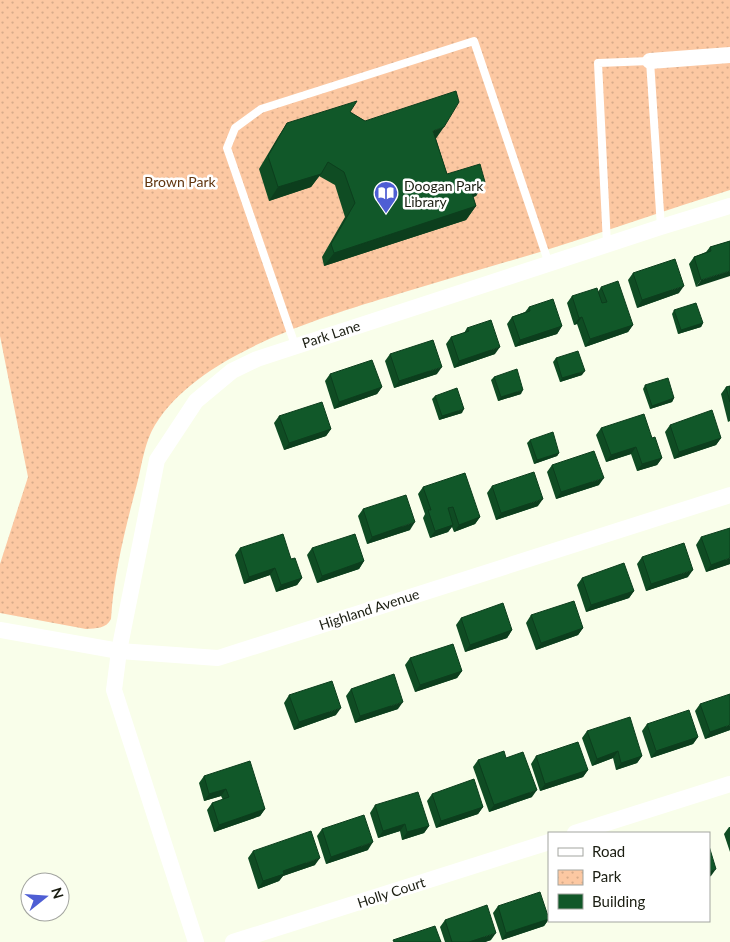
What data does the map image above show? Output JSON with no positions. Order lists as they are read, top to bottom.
{
  "streets": {
    "street": ["Park Lane", "Highland Avenue", "Holly Court"]
  },
  "crossings": [
    ["Park Lane", "Highland Avenue"]
  ],
  "parks": ["Brown Park"],
  "places": {
    "library": ["Doogan Park Library"]
  },
  "legend": ["Road", "Park", "Building"],
  "north": "right"
}
